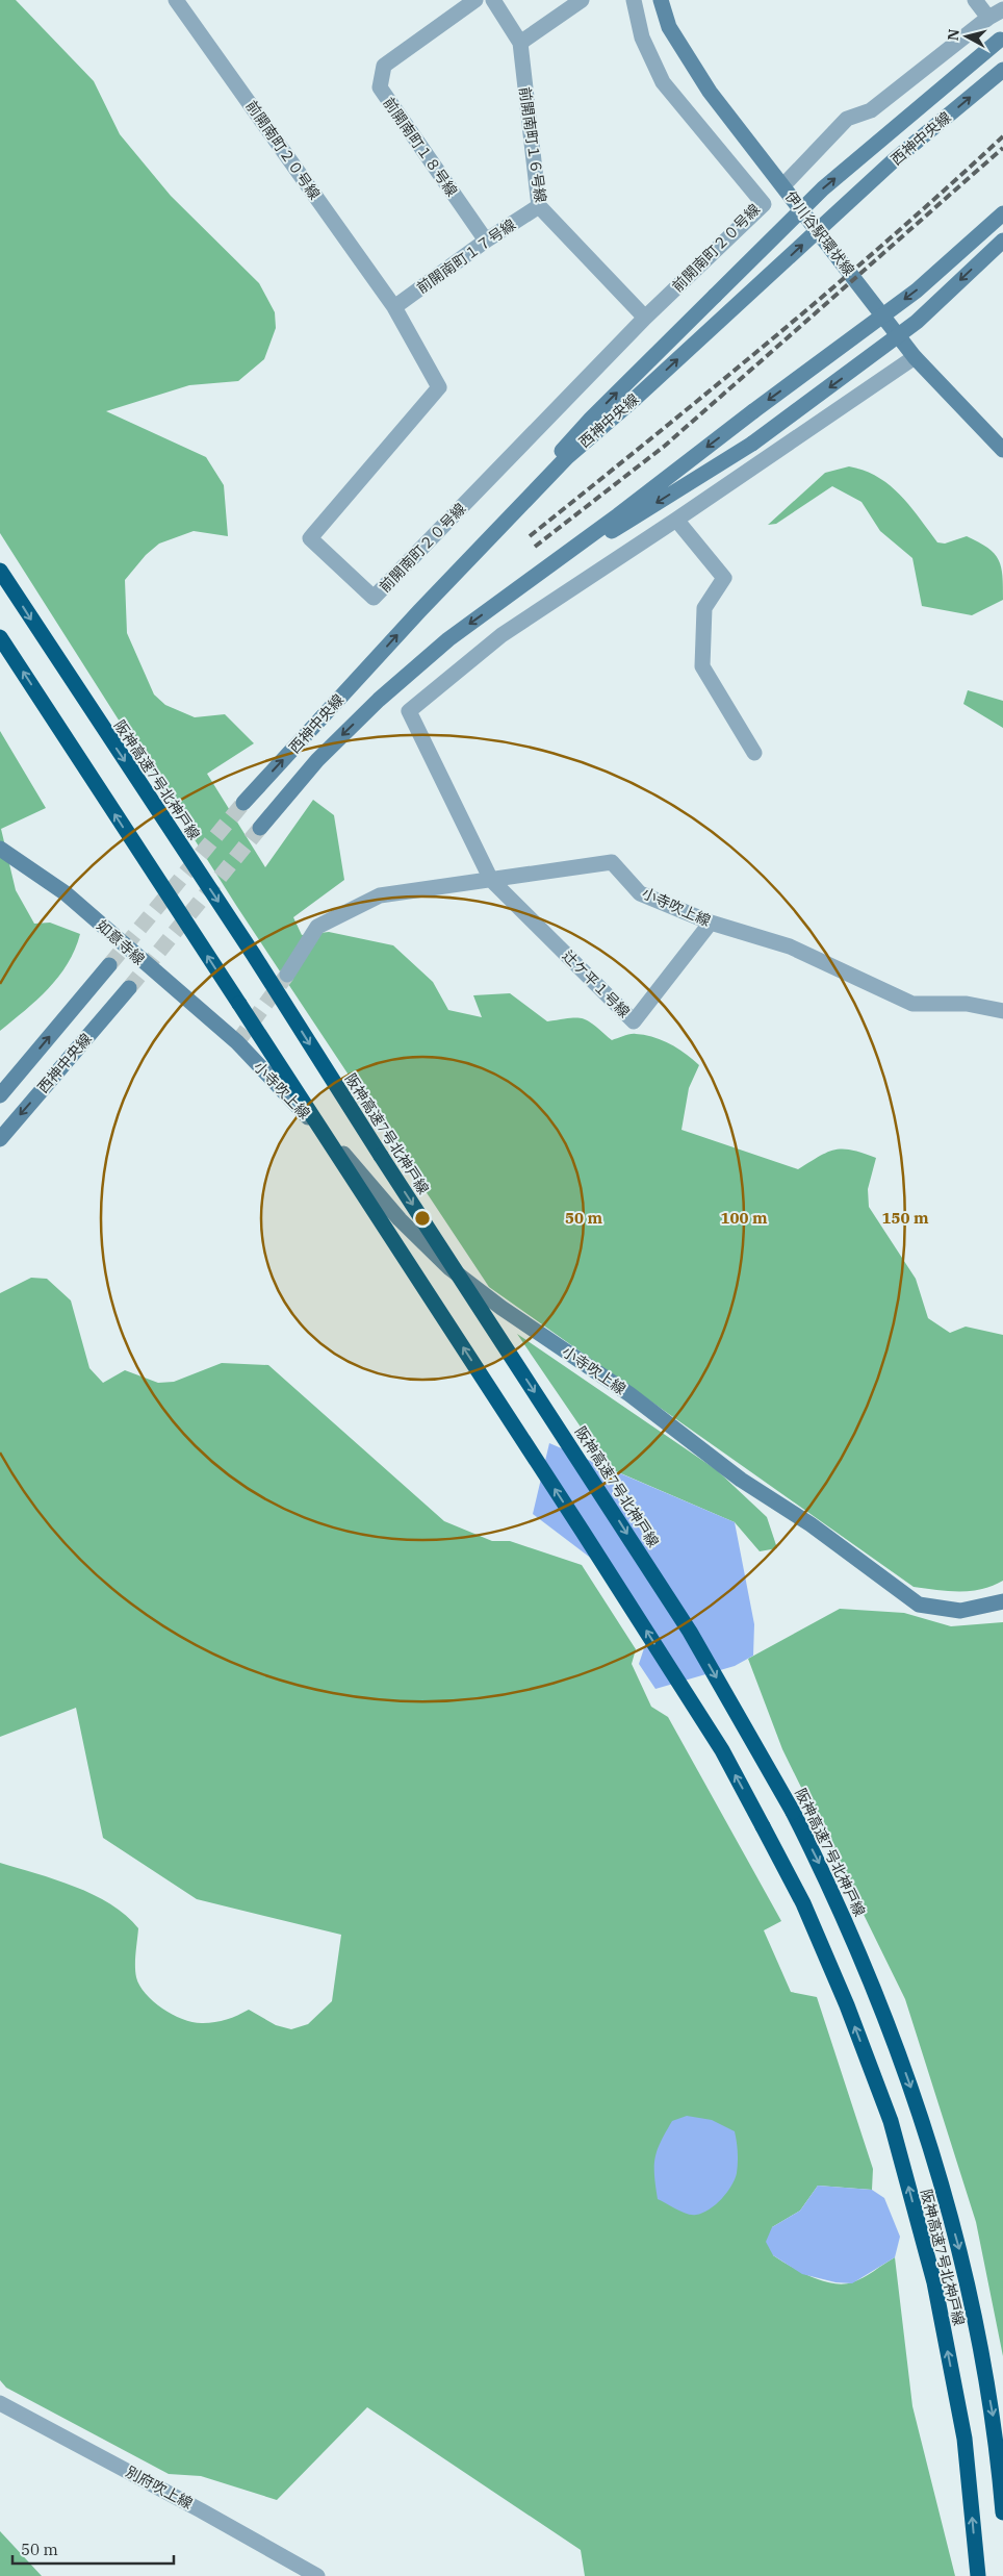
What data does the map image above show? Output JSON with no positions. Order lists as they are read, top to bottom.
{
  "streets": {
    "highway": ["阪神高速7号北神戸線"],
    "street": [
      "西神中央線",
      "前開南町１６号線",
      "前開南町１８号線",
      "前開南町２０号線",
      "伊川谷駅環状線",
      "前開南町１７号線",
      "小寺吹上線",
      "如意寺線",
      "辻ケ平１号線",
      "別府吹上線"
    ]
  },
  "crossings": [
    ["前開南町１６号線", "前開南町２０号線"],
    ["前開南町１６号線", "前開南町１７号線"],
    ["前開南町１８号線", "前開南町１７号線"],
    ["前開南町２０号線", "前開南町１７号線"],
    ["小寺吹上線", "如意寺線"],
    ["小寺吹上線", "辻ケ平１号線"]
  ],
  "scale_bar": "50 m",
  "north": "left",
  "rings": ["50 m", "100 m", "150 m"]
}
